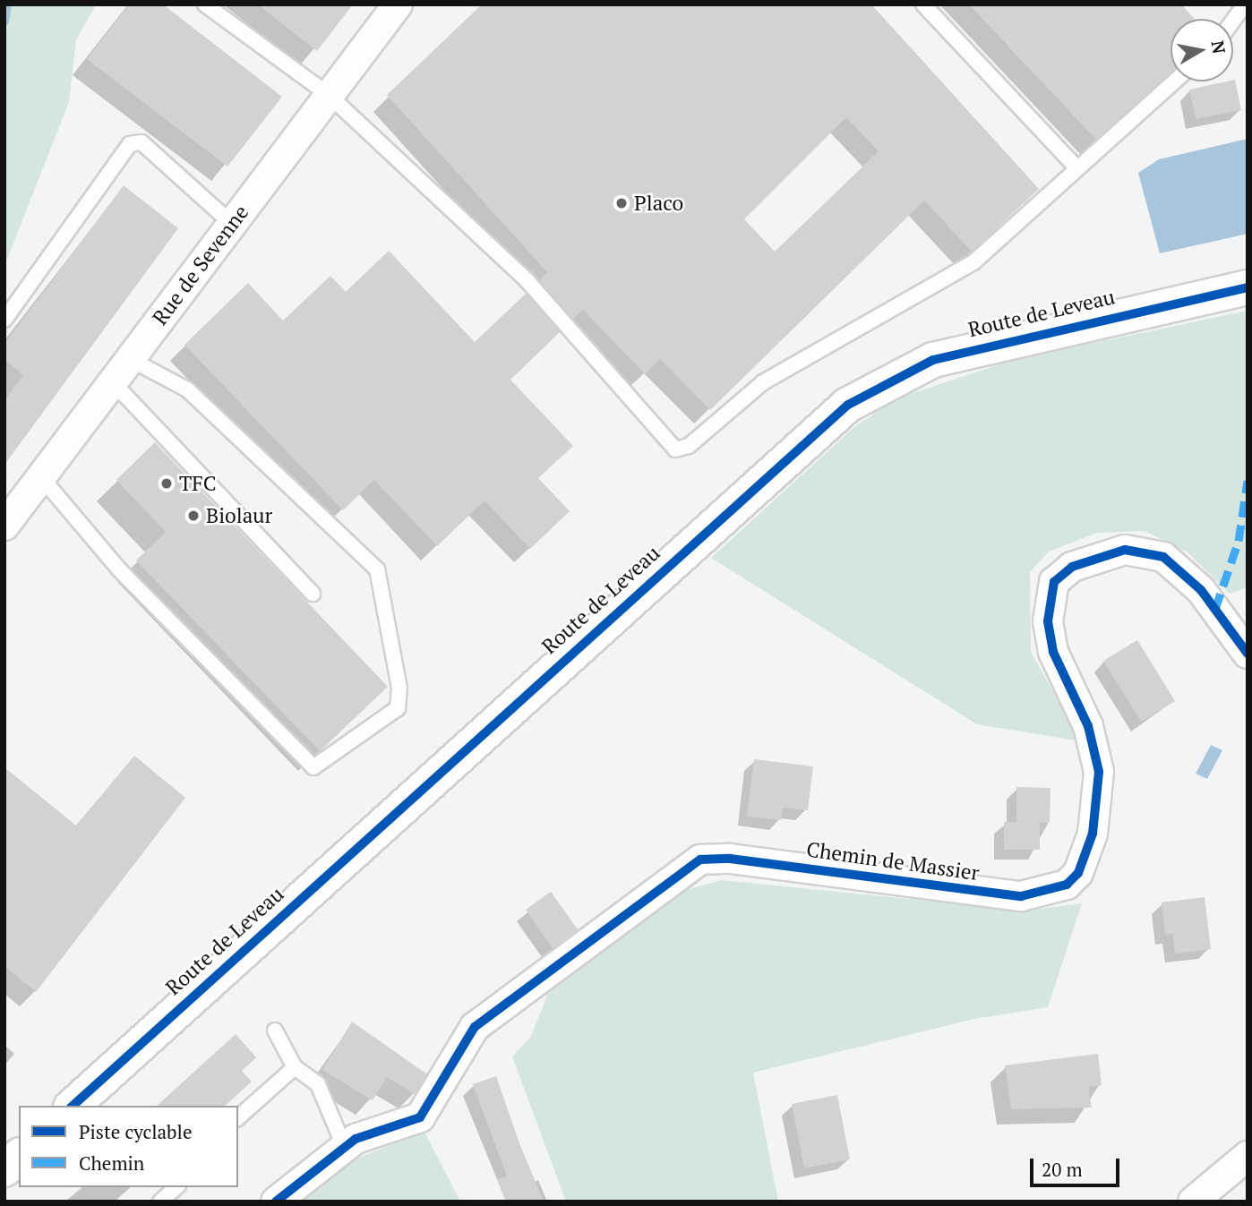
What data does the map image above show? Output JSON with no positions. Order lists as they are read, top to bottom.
{
  "streets": {
    "street": ["Rue de Sevenne", "Route de Leveau", "Chemin de Massier"]
  },
  "places": ["Placo", "TFC", "Biolaur"],
  "legend": ["Piste cyclable", "Chemin"],
  "scale_bar": "20 m",
  "north": "right"
}
